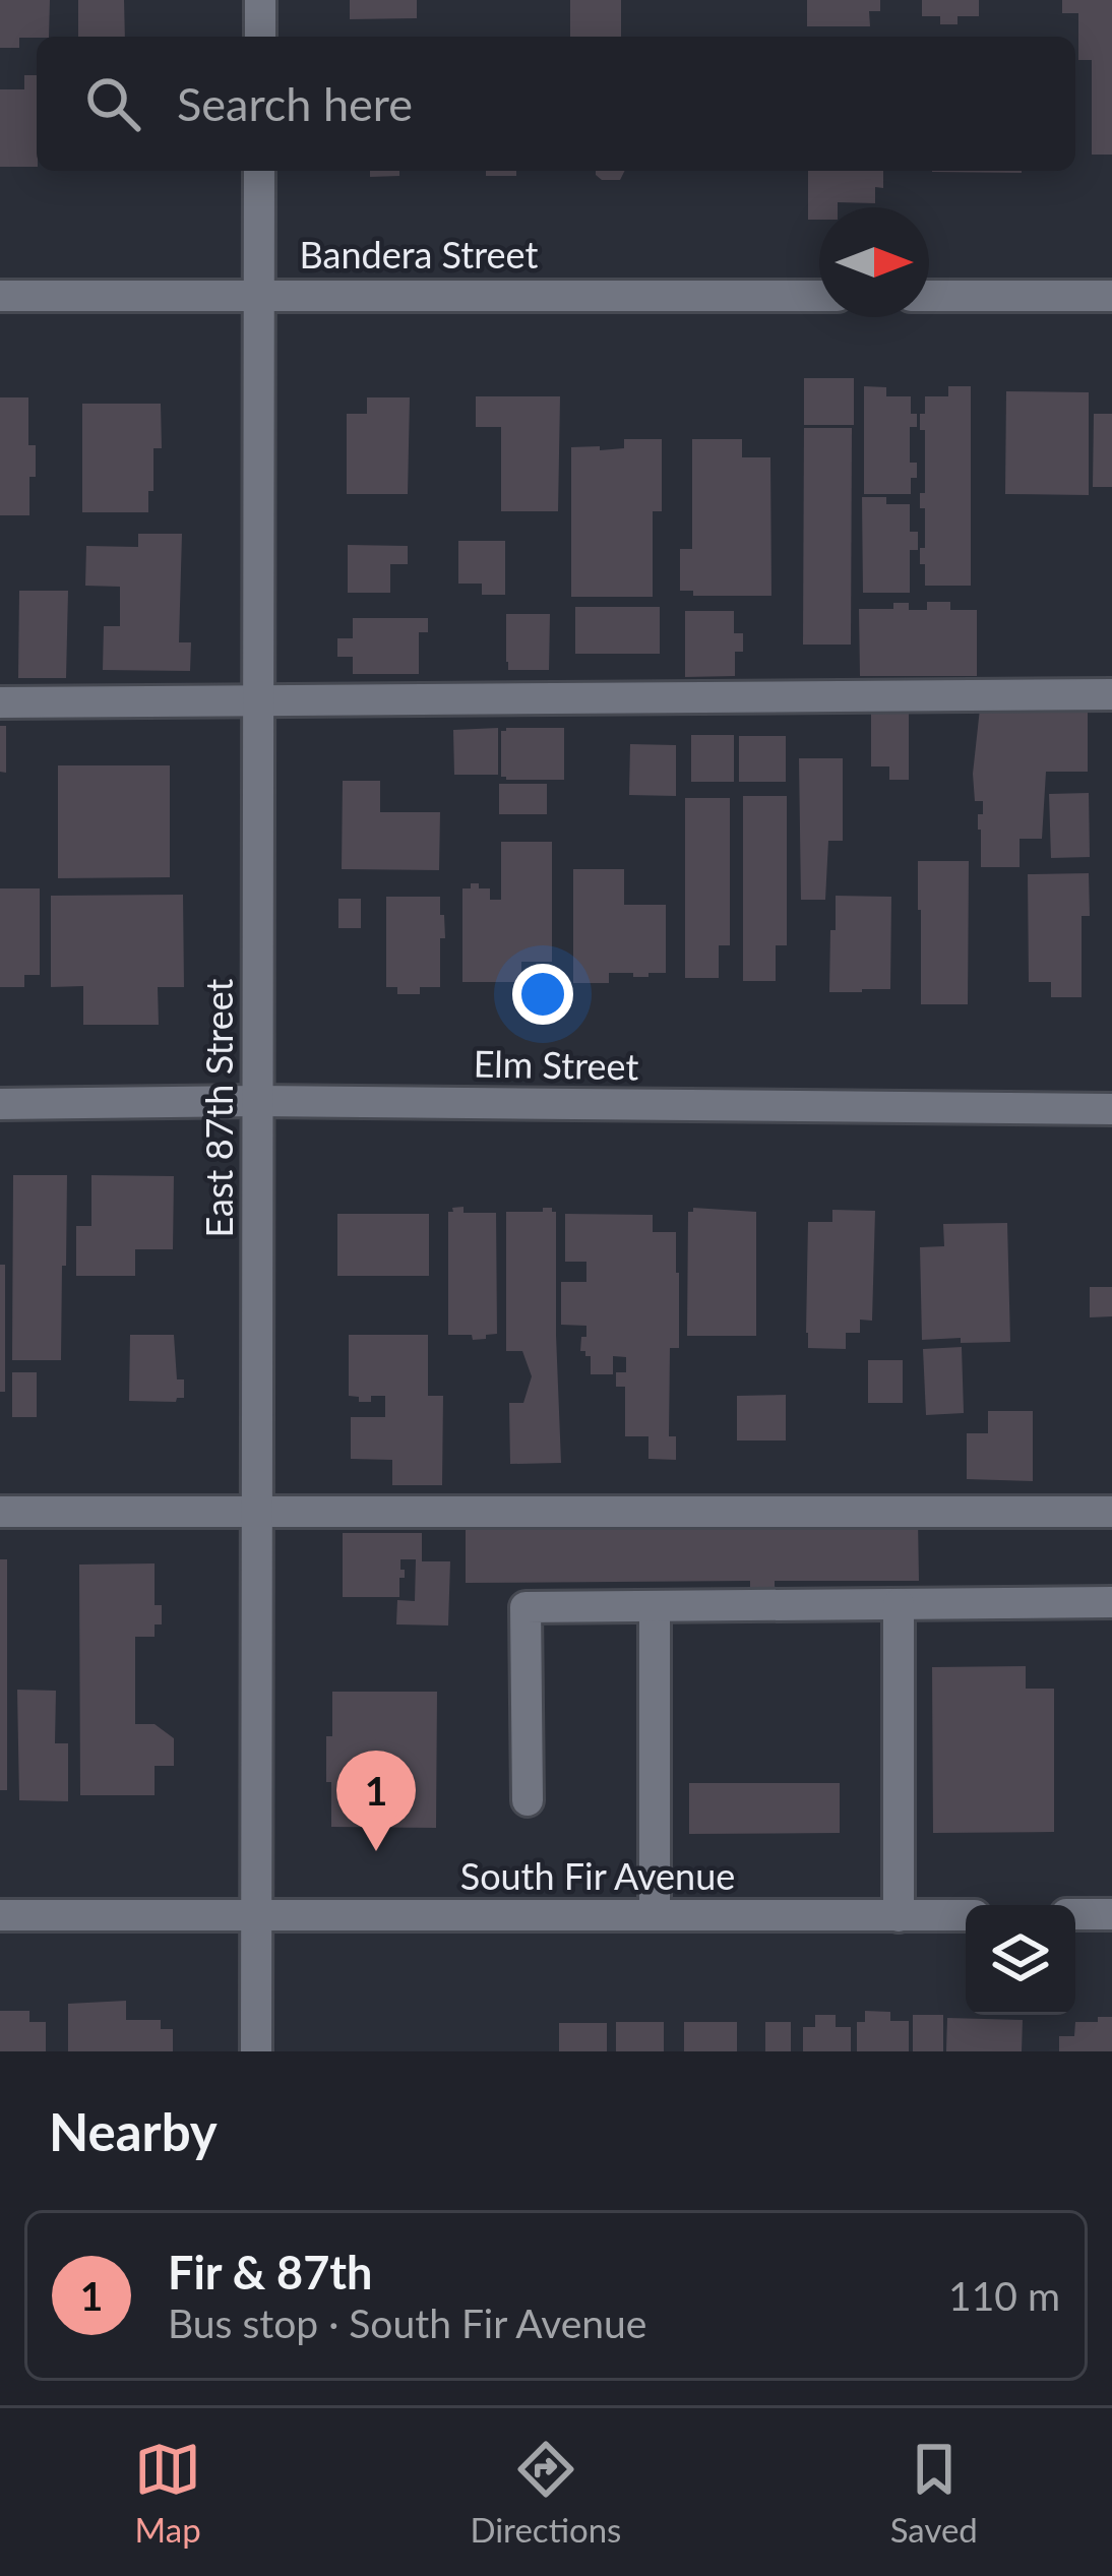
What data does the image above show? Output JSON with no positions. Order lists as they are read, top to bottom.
{
  "streets": {
    "street": [
      "Bandera Street",
      "Elm Street",
      "East 87th Street",
      "South Fir Avenue"
    ]
  },
  "crossings": [
    ["Bandera Street", "East 87th Street"],
    ["Elm Street", "East 87th Street"],
    ["East 87th Street", "South Fir Avenue"]
  ],
  "north": "right",
  "page": {
    "search": "Search here",
    "pins": "1",
    "heading": "Nearby",
    "list": [
      {
        "mark": "1",
        "name": "Fir & 87th",
        "note": "Bus stop · South Fir Avenue",
        "value": "110 m"
      }
    ],
    "nav": ["Map", "Directions", "Saved"]
  }
}
